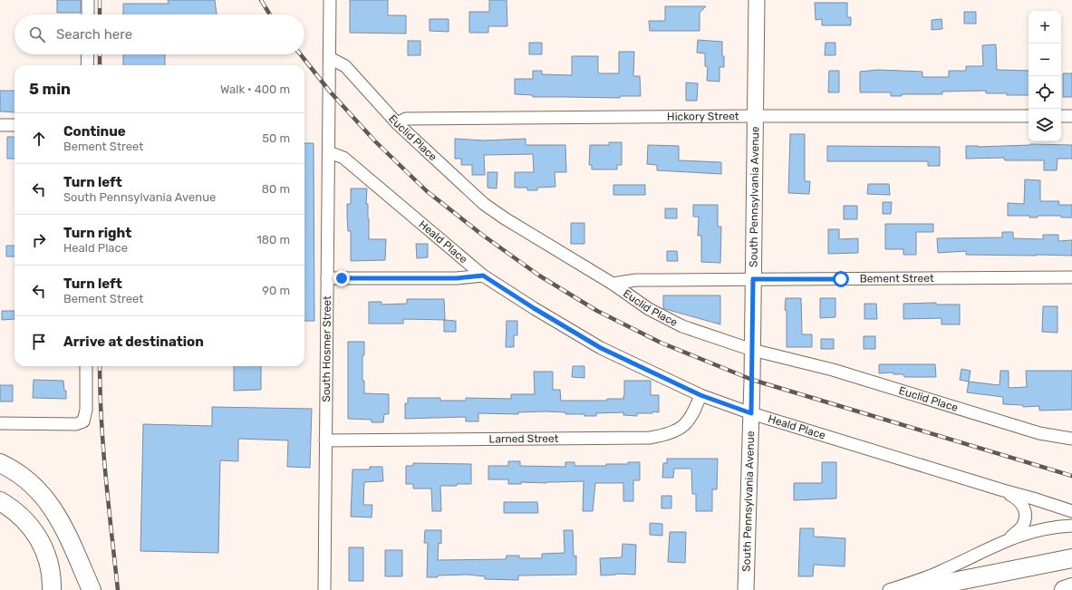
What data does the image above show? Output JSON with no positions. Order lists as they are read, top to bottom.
{
  "streets": {
    "main road": ["South Pennsylvania Avenue"],
    "street": [
      "Hickory Street",
      "Euclid Place",
      "Heald Place",
      "Bement Street",
      "South Hosmer Street",
      "Larned Street"
    ]
  },
  "crossings": [
    ["Hickory Street", "Euclid Place"],
    ["Hickory Street", "South Pennsylvania Avenue"],
    ["Euclid Place", "South Pennsylvania Avenue"],
    ["Euclid Place", "Bement Street"],
    ["Euclid Place", "South Hosmer Street"],
    ["South Pennsylvania Avenue", "Heald Place"],
    ["South Pennsylvania Avenue", "Bement Street"],
    ["Heald Place", "South Hosmer Street"],
    ["Heald Place", "Larned Street"],
    ["South Hosmer Street", "Larned Street"]
  ],
  "page": {
    "map_buttons": ["+", "−"],
    "search": "Search here",
    "heading": ["5 min", "Walk · 400 m"],
    "list": [
      ["Continue", "Bement Street", "50 m"],
      ["Turn left", "South Pennsylvania Avenue", "80 m"],
      ["Turn right", "Heald Place", "180 m"],
      ["Turn left", "Bement Street", "90 m"],
      "Arrive at destination"
    ]
  }
}
